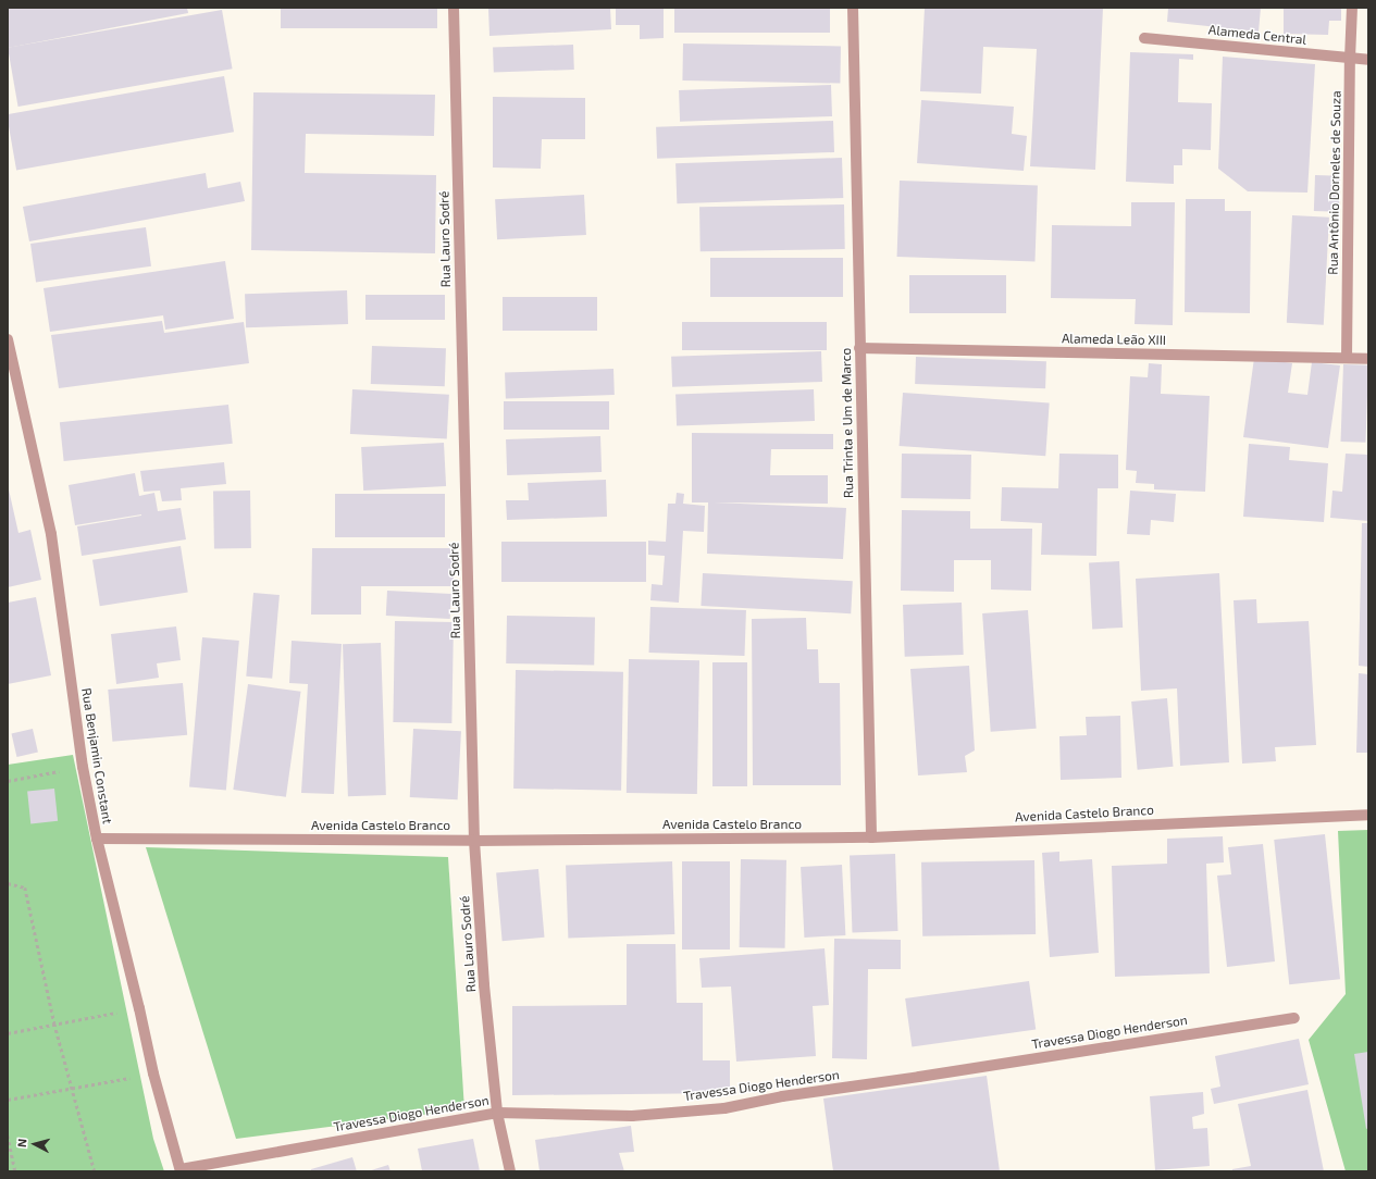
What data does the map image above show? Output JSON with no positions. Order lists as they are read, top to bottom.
{
  "streets": {
    "street": [
      "Alameda Central",
      "Rua Antônio Dorneles de Souza",
      "Rua Lauro Sodré",
      "Alameda Leão XIII",
      "Rua Trinta e Um de Marco",
      "Rua Benjamin Constant",
      "Avenida Castelo Branco",
      "Travessa Diogo Henderson"
    ]
  },
  "crossings": [
    ["Alameda Central", "Rua Antônio Dorneles de Souza"],
    ["Rua Antônio Dorneles de Souza", "Alameda Leão XIII"],
    ["Rua Lauro Sodré", "Avenida Castelo Branco"],
    ["Rua Lauro Sodré", "Travessa Diogo Henderson"],
    ["Alameda Leão XIII", "Rua Trinta e Um de Marco"],
    ["Rua Trinta e Um de Marco", "Avenida Castelo Branco"],
    ["Rua Benjamin Constant", "Avenida Castelo Branco"],
    ["Rua Benjamin Constant", "Travessa Diogo Henderson"]
  ],
  "north": "left"
}
